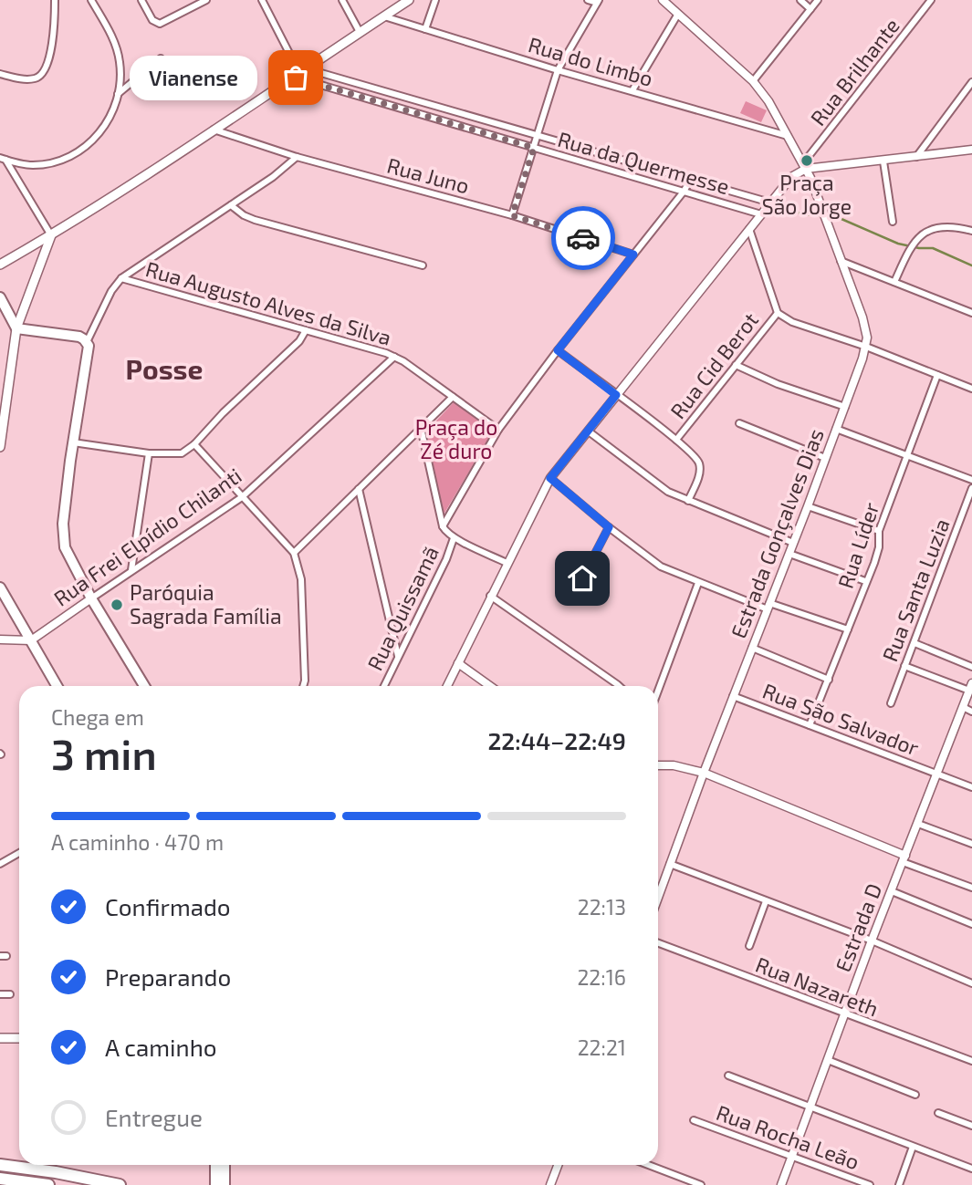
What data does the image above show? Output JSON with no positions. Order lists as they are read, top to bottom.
{
  "streets": {
    "street": [
      "Rua do Limbo",
      "Rua Brilhante",
      "Rua da Quermesse",
      "Rua Juno",
      "Rua Augusto Alves da Silva",
      "Rua Cid Berot",
      "Estrada Gonçalves Dias",
      "Rua Frei Elpídio Chilanti",
      "Rua Líder",
      "Rua Santa Luzia",
      "Rua Quissamã",
      "Rua São Salvador",
      "Estrada D",
      "Rua Nazareth",
      "Rua Rocha Leão"
    ]
  },
  "crossings": [
    ["Rua do Limbo", "Estrada Gonçalves Dias"],
    ["Rua Brilhante", "Estrada Gonçalves Dias"],
    ["Rua Augusto Alves da Silva", "Rua Frei Elpídio Chilanti"],
    ["Estrada Gonçalves Dias", "Rua São Salvador"],
    ["Rua Líder", "Rua São Salvador"],
    ["Rua São Salvador", "Estrada D"],
    ["Estrada D", "Rua Nazareth"],
    ["Estrada D", "Rua Rocha Leão"]
  ],
  "districts": ["Posse"],
  "parks": ["Praça do Zé duro"],
  "places": ["Vianense", "Praça São Jorge", "Paróquia Sagrada Família"],
  "page": {
    "bubble": "Vianense",
    "heading": ["3 min", "Chega em", "22:44–22:49"],
    "bar": "A caminho · 470 m",
    "list": [
      ["Confirmado", "22:13"],
      ["Preparando", "22:16"],
      ["A caminho", "22:21"],
      "Entregue"
    ]
  }
}
